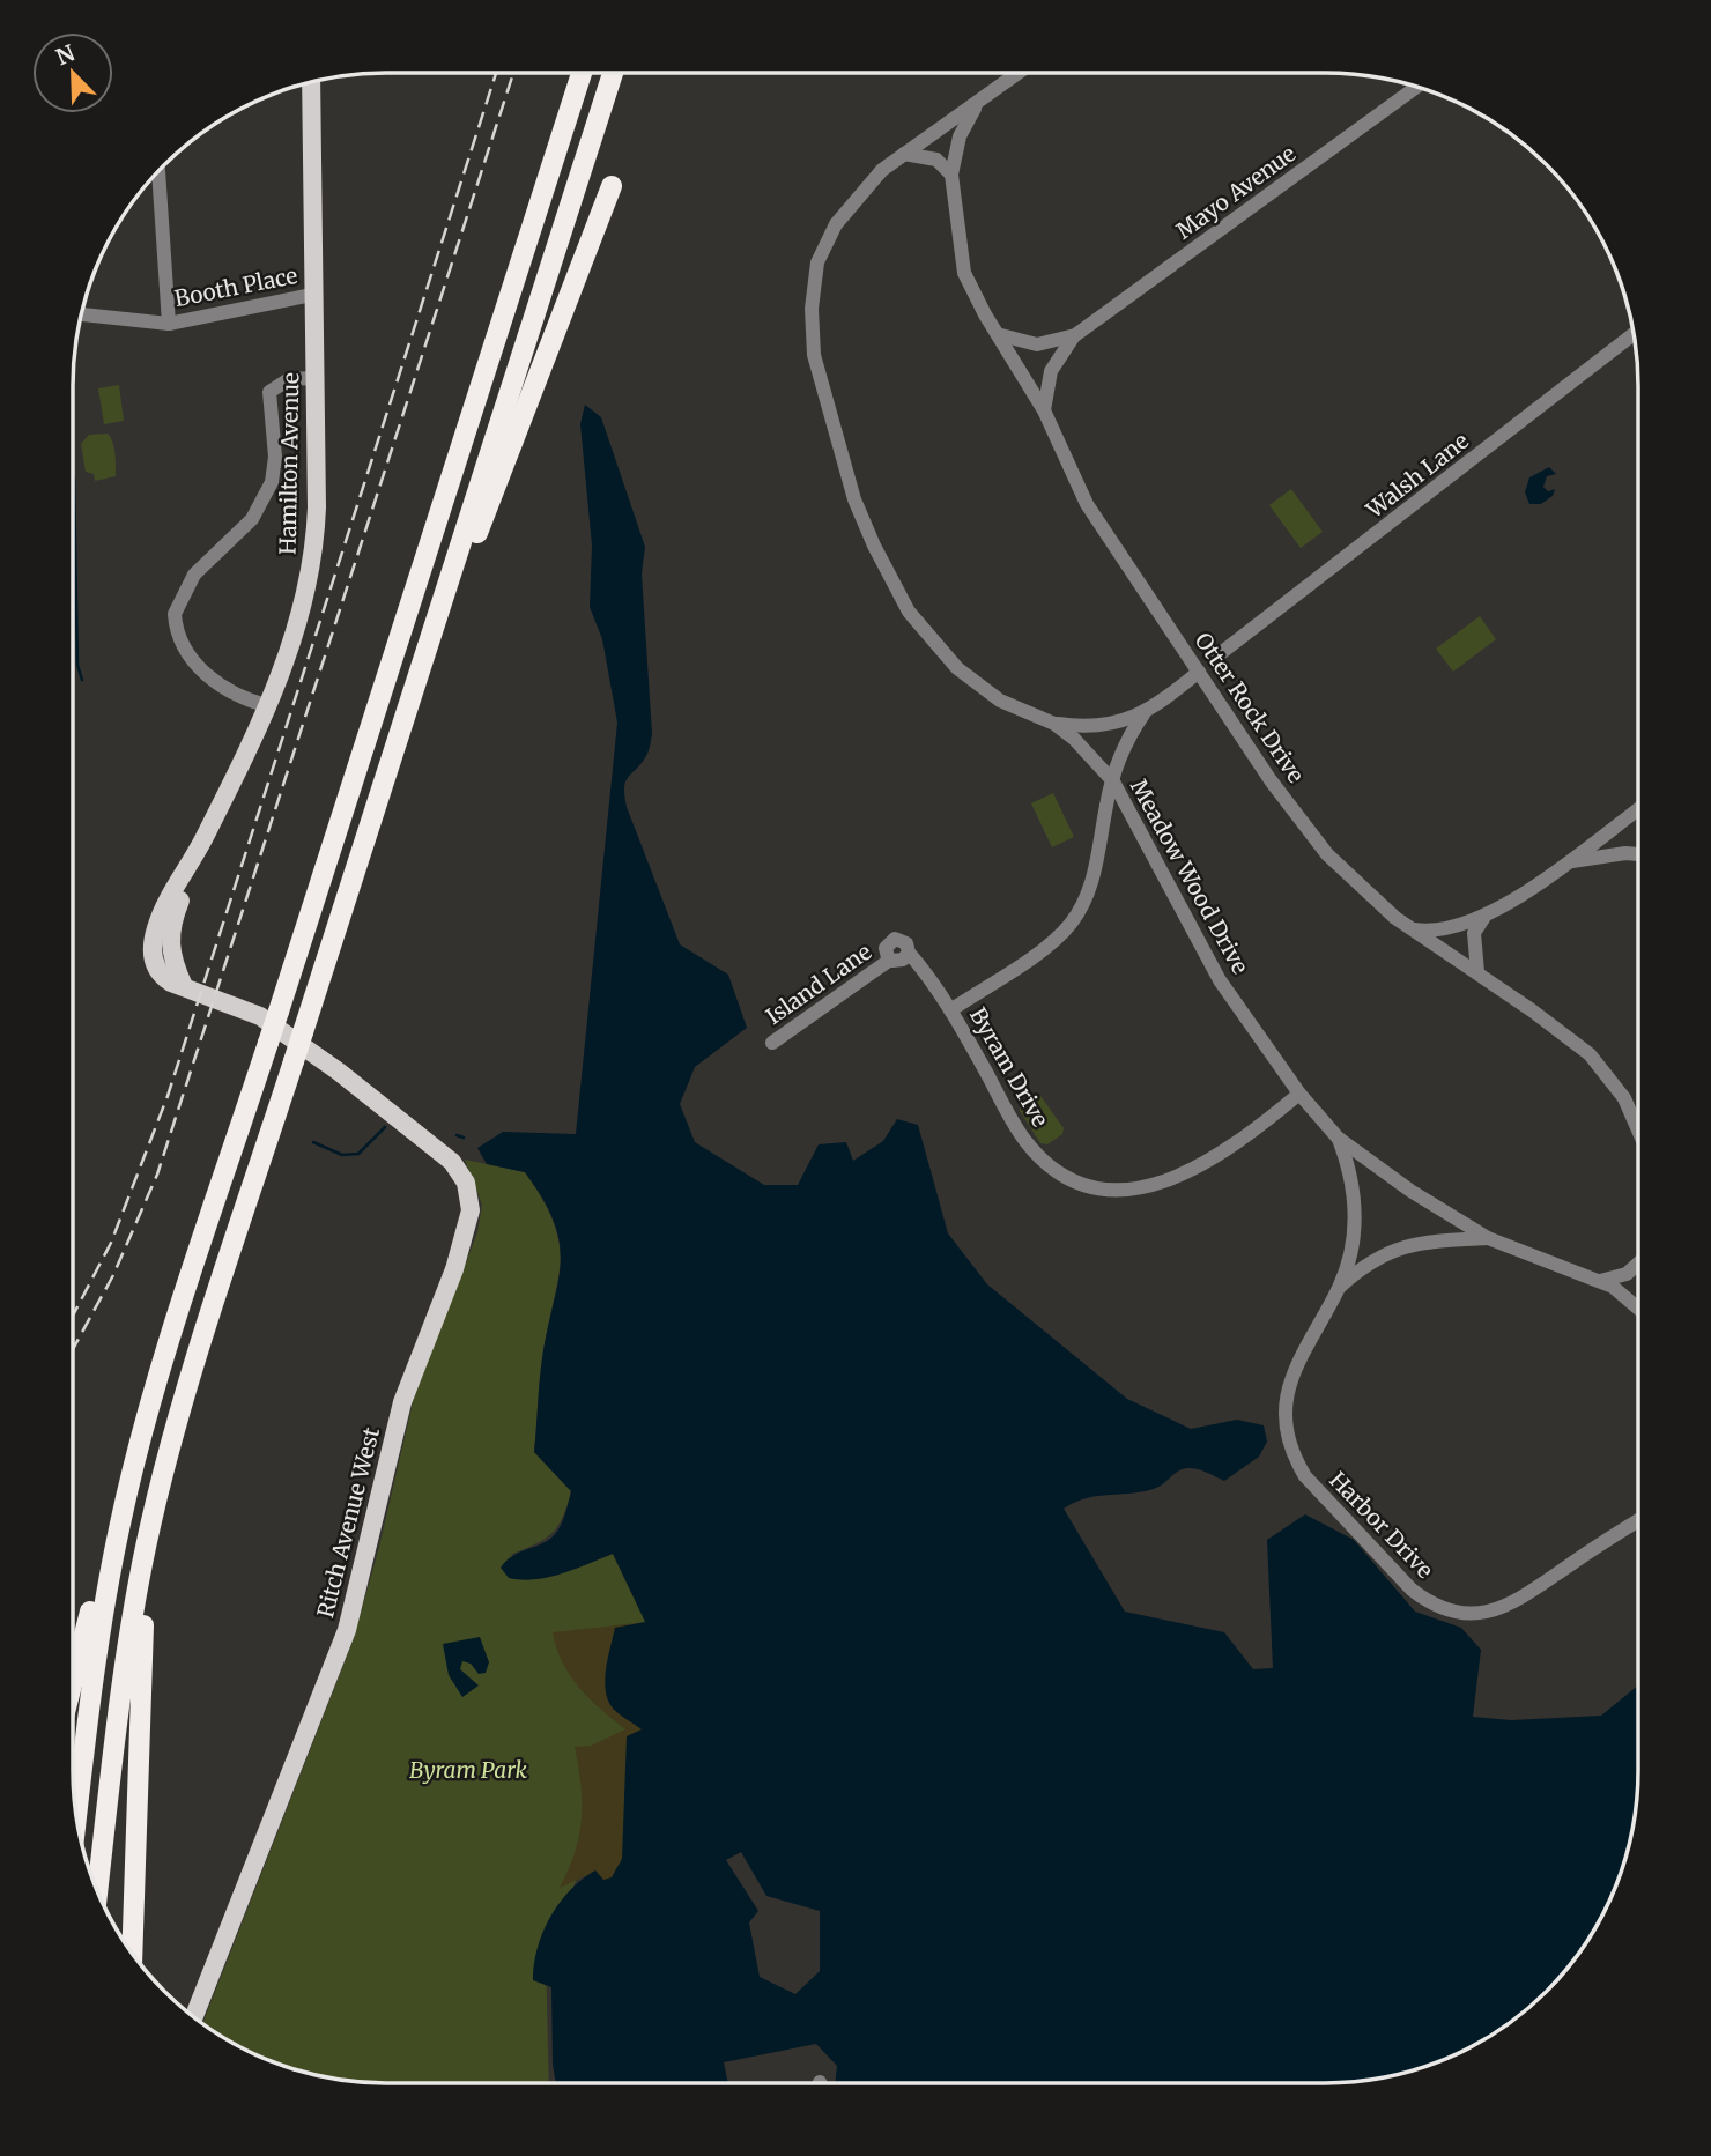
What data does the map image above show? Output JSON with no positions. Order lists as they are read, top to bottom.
{
  "streets": {
    "main road": ["Hamilton Avenue", "Ritch Avenue West"],
    "street": [
      "Mayo Avenue",
      "Booth Place",
      "Walsh Lane",
      "Otter Rock Drive",
      "Meadow Wood Drive",
      "Island Lane",
      "Byram Drive",
      "Harbor Drive"
    ]
  },
  "crossings": [
    ["Mayo Avenue", "Otter Rock Drive"],
    ["Booth Place", "Hamilton Avenue"],
    ["Hamilton Avenue", "Ritch Avenue West"],
    ["Otter Rock Drive", "Meadow Wood Drive"],
    ["Meadow Wood Drive", "Byram Drive"],
    ["Meadow Wood Drive", "Harbor Drive"],
    ["Island Lane", "Byram Drive"]
  ],
  "parks": ["Byram Park"],
  "north": "top left"
}
